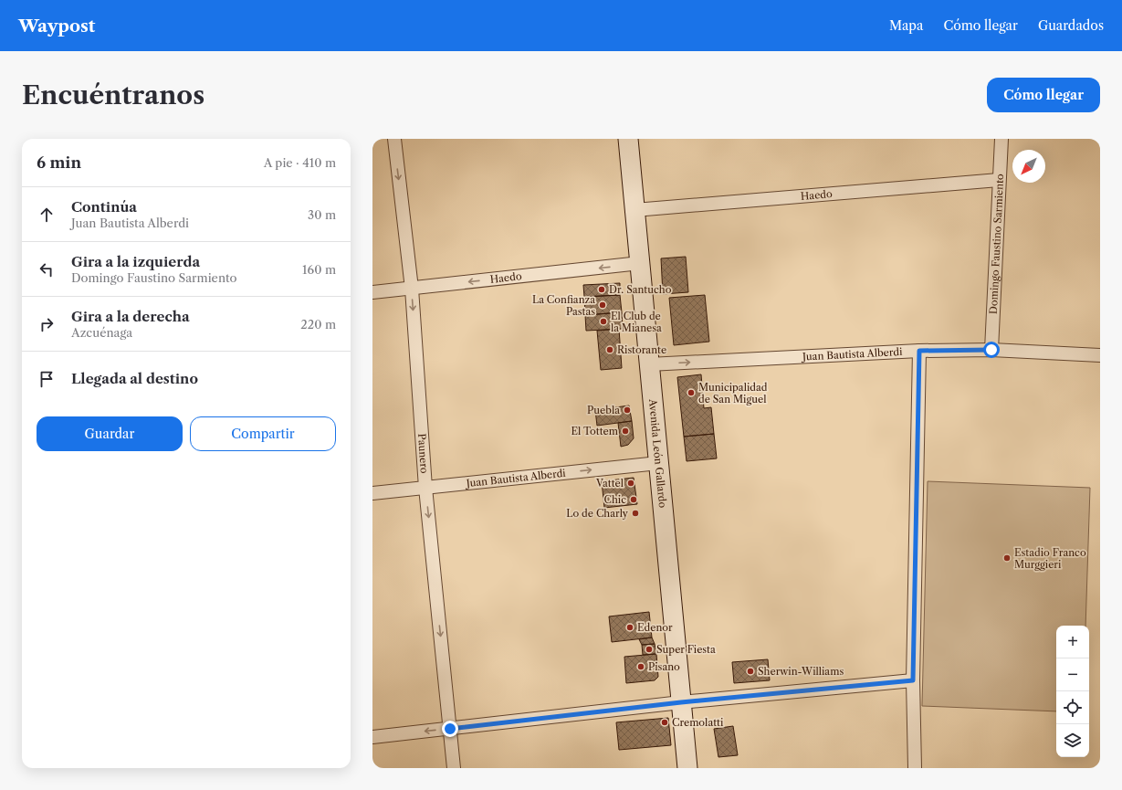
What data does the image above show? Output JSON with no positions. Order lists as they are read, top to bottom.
{
  "streets": {
    "main road": ["Avenida León Gallardo"],
    "street": [
      "Haedo",
      "Domingo Faustino Sarmiento",
      "Juan Bautista Alberdi",
      "Paunero"
    ]
  },
  "crossings": [
    ["Haedo", "Domingo Faustino Sarmiento"],
    ["Haedo", "Avenida León Gallardo"],
    ["Haedo", "Paunero"],
    ["Domingo Faustino Sarmiento", "Juan Bautista Alberdi"],
    ["Juan Bautista Alberdi", "Avenida León Gallardo"],
    ["Juan Bautista Alberdi", "Paunero"]
  ],
  "one_way": ["Haedo", "Juan Bautista Alberdi", "Paunero"],
  "places": [
    "Dr. Santucho",
    "La Confianza Pastas",
    "El Club de la Mianesa",
    "Ristorante",
    "Municipalidad de San Miguel",
    "Puebla",
    "El Tottem",
    "Vattel",
    "Chic",
    "Lo de Charly",
    "Estadio Franco Murggieri",
    "Edenor",
    "Super Fiesta",
    "Pisano",
    "Sherwin-Williams",
    "Cremolatti"
  ],
  "north": "bottom left",
  "page": {
    "header": "Waypost",
    "nav": ["Mapa", "Cómo llegar", "Guardados"],
    "buttons": [
      "Cómo llegar",
      ["Guardar", "Compartir"]
    ],
    "title": "Encuéntranos",
    "heading": ["6 min", "A pie · 410 m"],
    "list": [
      ["Continúa", "Juan Bautista Alberdi", "30 m"],
      ["Gira a la izquierda", "Domingo Faustino Sarmiento", "160 m"],
      ["Gira a la derecha", "Azcuénaga", "220 m"],
      "Llegada al destino"
    ],
    "map_buttons": ["+", "−"]
  }
}
